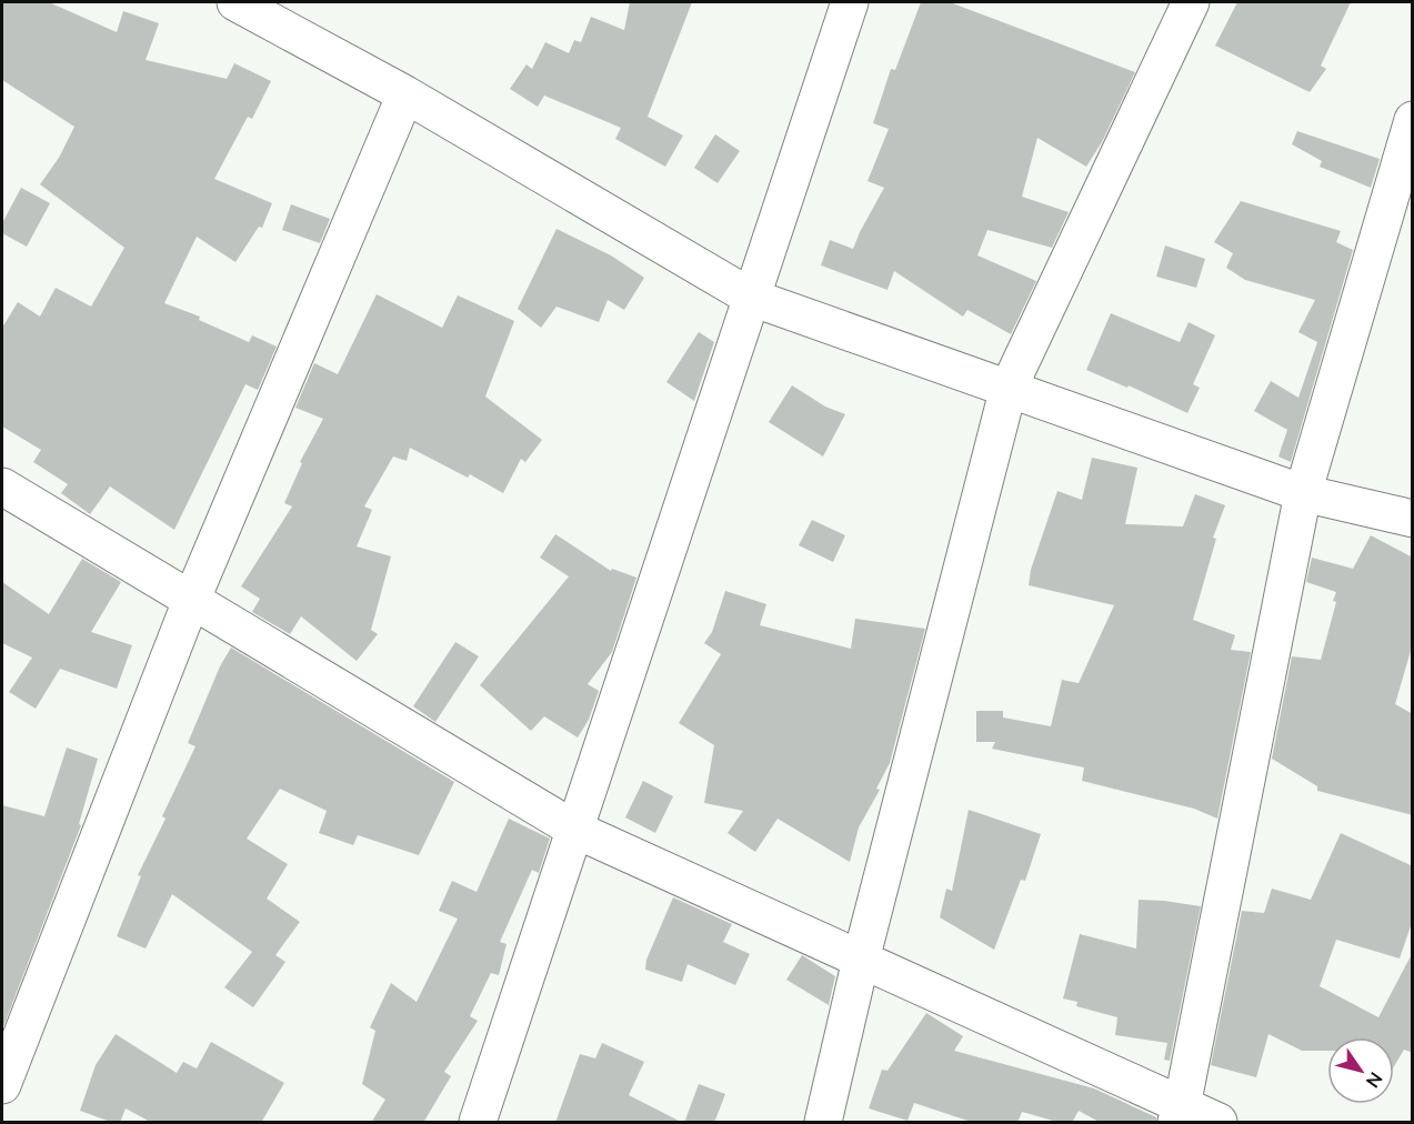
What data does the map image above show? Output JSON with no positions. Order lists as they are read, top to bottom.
{
  "north": "bottom right"
}
